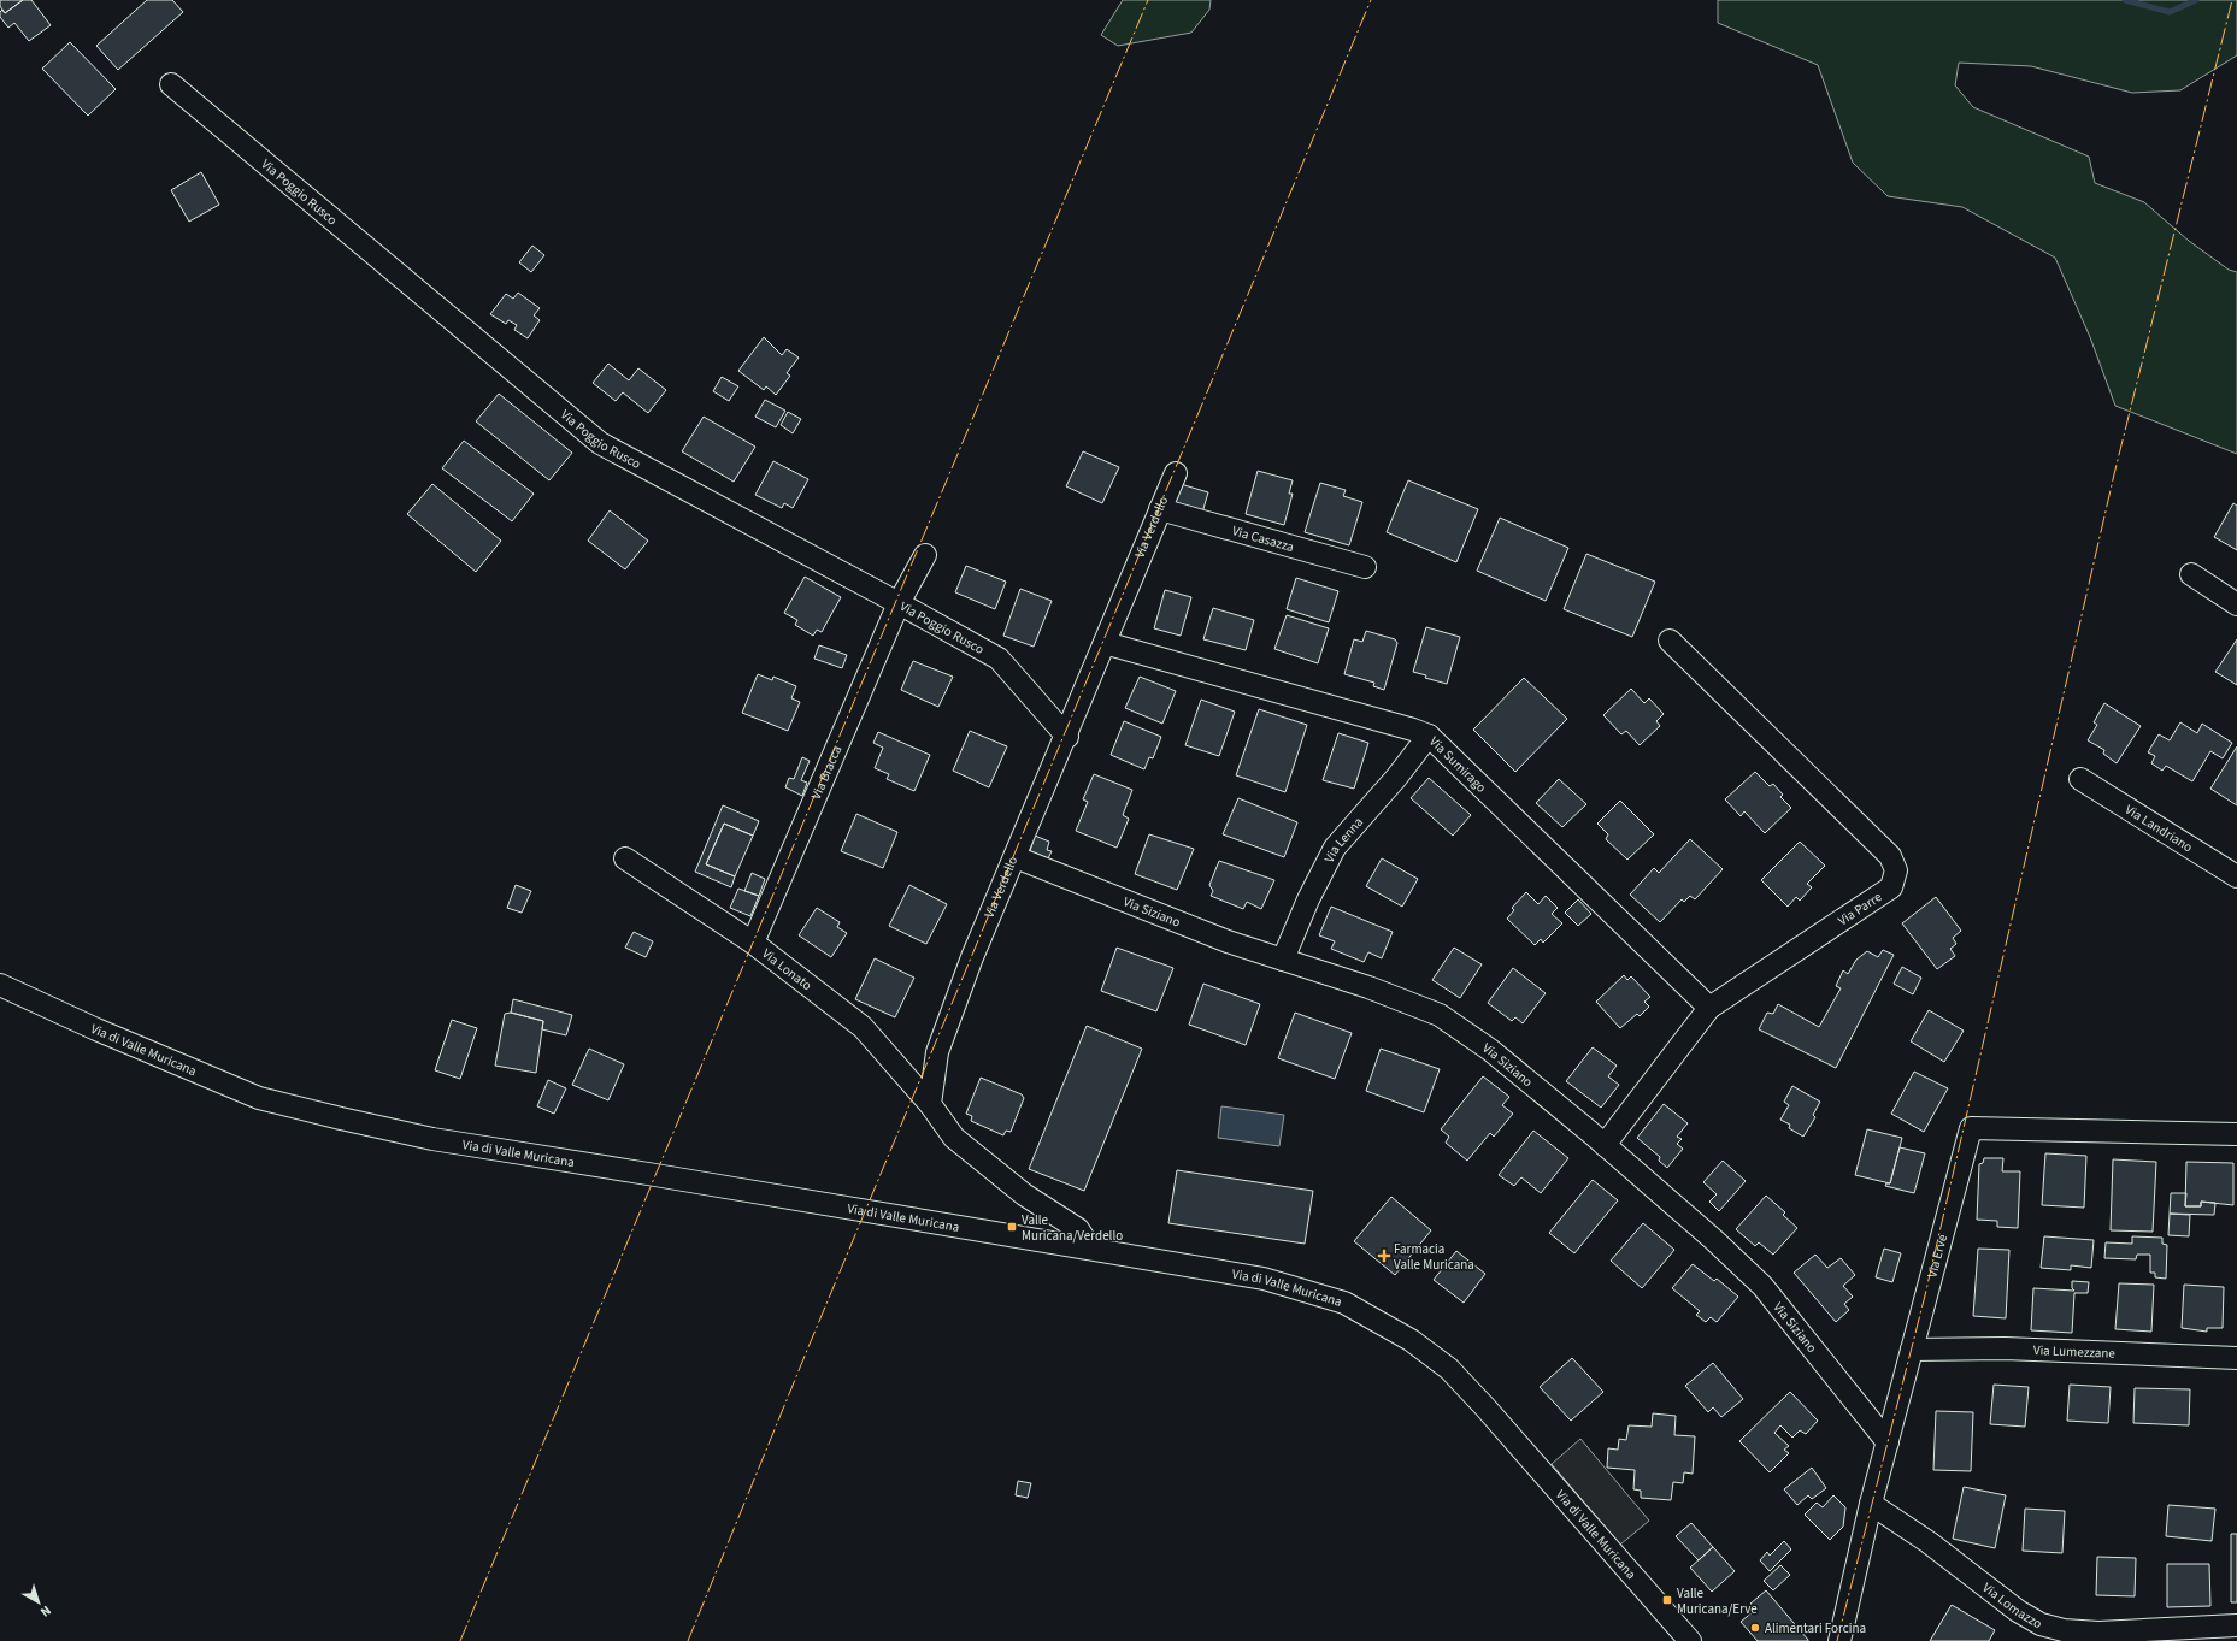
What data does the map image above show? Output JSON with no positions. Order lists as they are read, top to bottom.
{
  "streets": {
    "street": [
      "Via Poggio Rusco",
      "Via Verdello",
      "Via Casazza",
      "Via Sumirago",
      "Via Bracca",
      "Via Landriano",
      "Via Lenna",
      "Via Parre",
      "Via Siziano",
      "Via Lonato",
      "Via di Valle Muricana",
      "Via Erve",
      "Via Lumezzane",
      "Via Lomazzo"
    ]
  },
  "crossings": [
    ["Via Poggio Rusco", "Via Verdello"],
    ["Via Poggio Rusco", "Via Bracca"],
    ["Via Verdello", "Via Casazza"],
    ["Via Verdello", "Via Sumirago"],
    ["Via Verdello", "Via Siziano"],
    ["Via Verdello", "Via Lonato"],
    ["Via Sumirago", "Via Lenna"],
    ["Via Sumirago", "Via Parre"],
    ["Via Bracca", "Via Lonato"],
    ["Via Lenna", "Via Siziano"],
    ["Via Parre", "Via Siziano"],
    ["Via Siziano", "Via Erve"],
    ["Via Erve", "Via Lumezzane"],
    ["Via Erve", "Via Lomazzo"]
  ],
  "places": {
    "transit": ["Valle Muricana/Verdello", "Valle Muricana/Erve"],
    "health": ["Farmacia Valle Muricana"],
    "other": ["Alimentari Forcina"]
  },
  "north": "bottom right"
}
